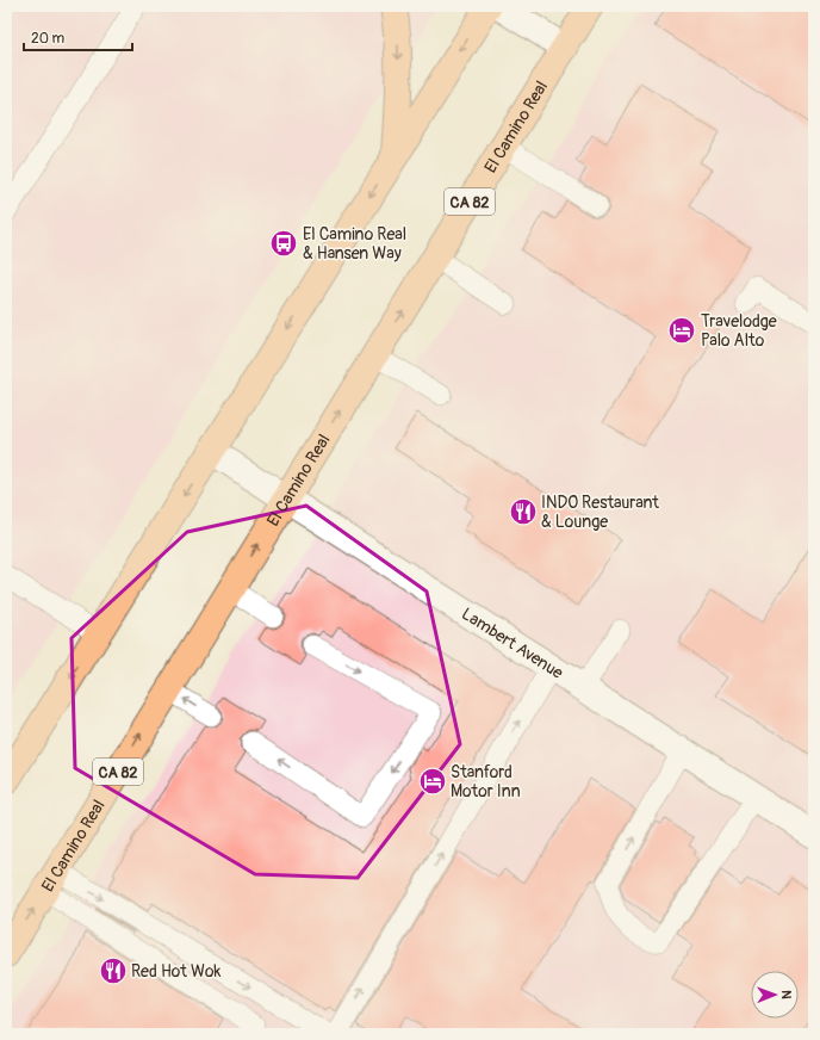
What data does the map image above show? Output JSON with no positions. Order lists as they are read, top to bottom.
{
  "streets": {
    "main road": ["El Camino Real", "CA 82"],
    "street": ["Lambert Avenue"]
  },
  "crossings": [
    ["El Camino Real", "Lambert Avenue"]
  ],
  "places": {
    "bus stop": ["El Camino Real & Hansen Way"],
    "hotel": ["Travelodge Palo Alto", "Stanford Motor Inn"],
    "restaurant": ["INDO Restaurant & Lounge", "Red Hot Wok"]
  },
  "scale_bar": "20 m",
  "north": "right"
}
